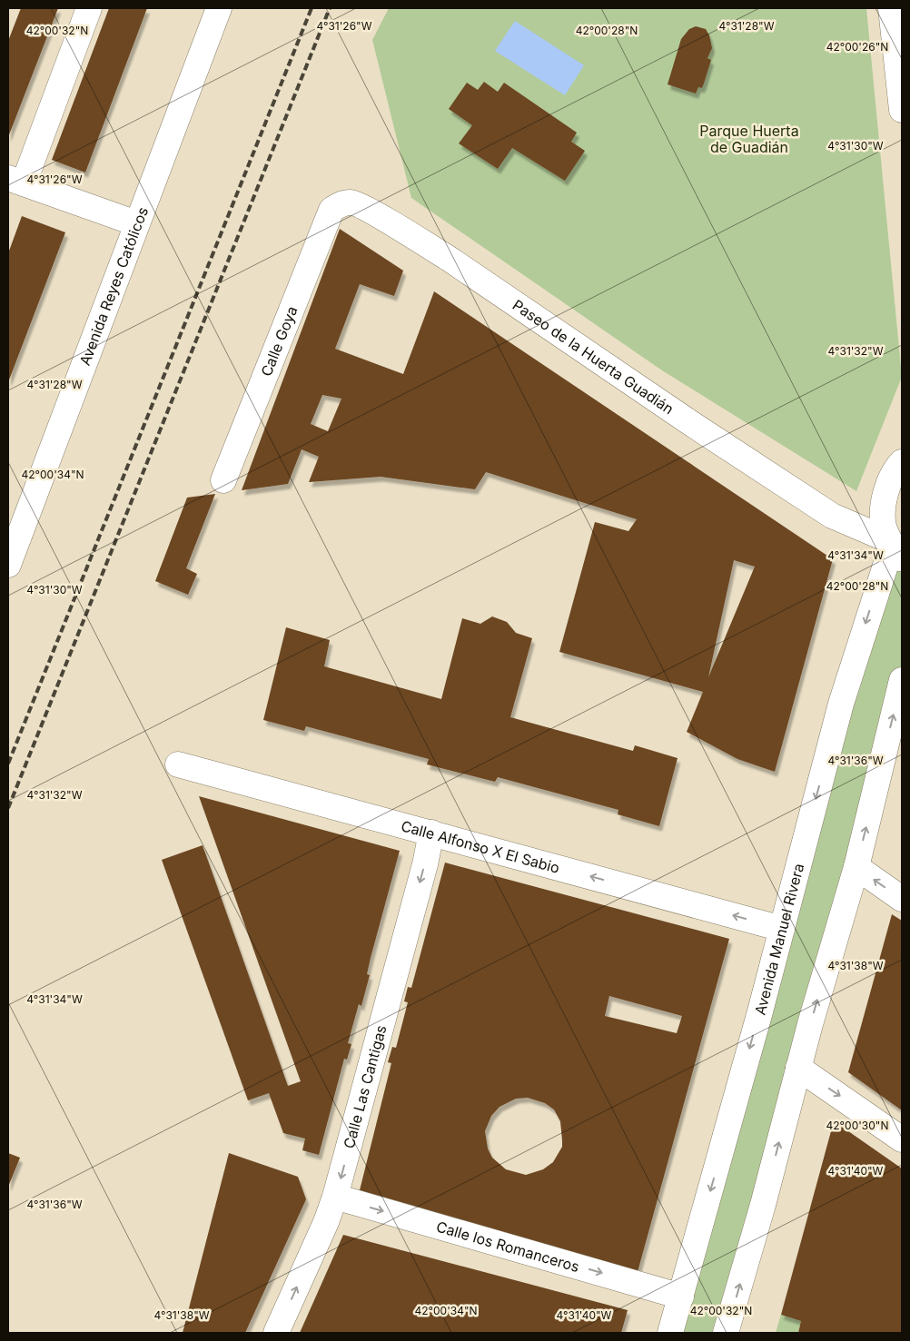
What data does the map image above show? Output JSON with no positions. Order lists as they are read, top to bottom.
{
  "streets": {
    "street": [
      "Avenida Reyes Católicos",
      "Calle Goya",
      "Paseo de la Huerta Guadián",
      "Calle Alfonso X El Sabio",
      "Avenida Manuel Rivera",
      "Calle Las Cantigas",
      "Calle los Romanceros"
    ]
  },
  "crossings": [
    ["Calle Goya", "Paseo de la Huerta Guadián"],
    ["Paseo de la Huerta Guadián", "Avenida Manuel Rivera"],
    ["Calle Alfonso X El Sabio", "Avenida Manuel Rivera"],
    ["Calle Alfonso X El Sabio", "Calle Las Cantigas"],
    ["Avenida Manuel Rivera", "Calle los Romanceros"],
    ["Calle Las Cantigas", "Calle los Romanceros"]
  ],
  "one_way": ["Calle Alfonso X El Sabio", "Calle los Romanceros"],
  "parks": ["Parque Huerta de Guadián"],
  "coordinates": [
    "4°31'26\"W",
    "4°31'28\"W",
    "42°00'32\"N",
    "42°00'28\"N",
    "42°00'26\"N",
    "4°31'30\"W",
    "4°31'32\"W",
    "42°00'34\"N",
    "4°31'34\"W",
    "4°31'36\"W",
    "4°31'38\"W",
    "42°00'30\"N",
    "4°31'40\"W"
  ]
}
